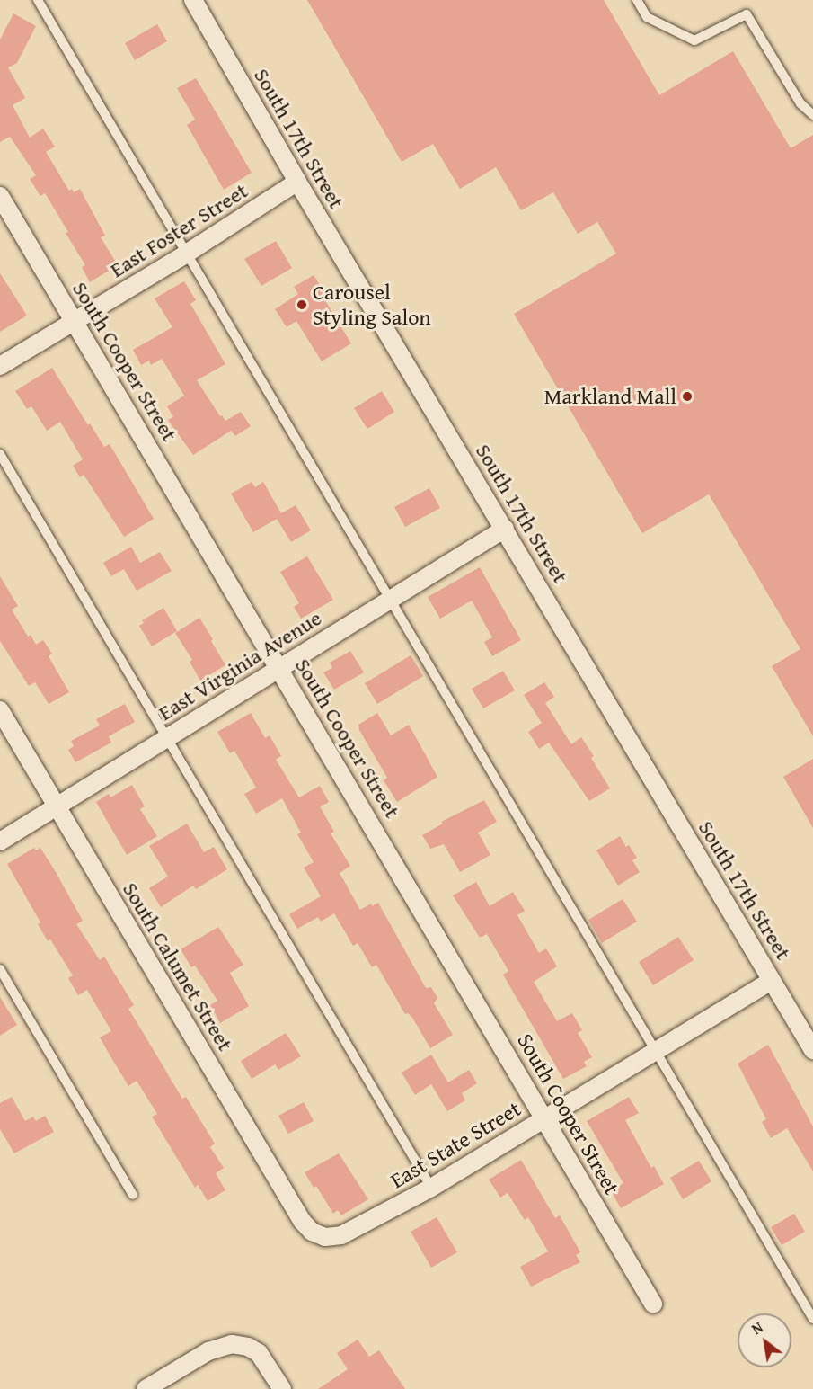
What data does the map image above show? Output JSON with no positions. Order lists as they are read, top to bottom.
{
  "streets": {
    "street": [
      "South 17th Street",
      "East Foster Street",
      "South Cooper Street",
      "East Virginia Avenue",
      "South Calumet Street",
      "East State Street"
    ]
  },
  "crossings": [
    ["South 17th Street", "East Foster Street"],
    ["South 17th Street", "East Virginia Avenue"],
    ["South 17th Street", "East State Street"],
    ["East Foster Street", "South Cooper Street"],
    ["South Cooper Street", "East Virginia Avenue"],
    ["South Cooper Street", "East State Street"],
    ["East Virginia Avenue", "South Calumet Street"],
    ["South Calumet Street", "East State Street"]
  ],
  "places": ["Carousel Styling Salon", "Markland Mall"],
  "north": "top left"
}
